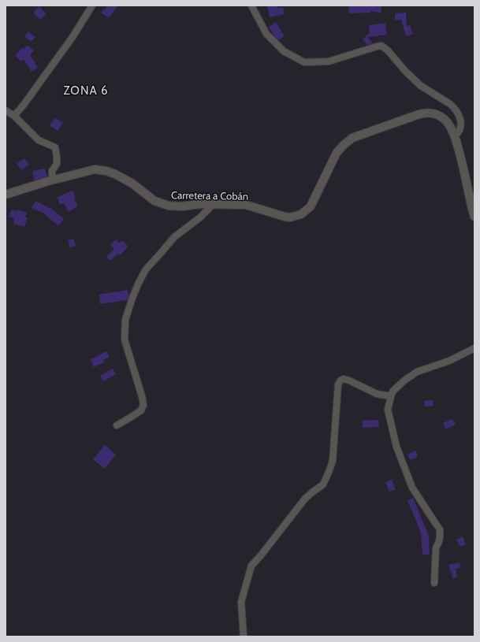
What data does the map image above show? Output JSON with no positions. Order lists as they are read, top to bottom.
{
  "streets": {
    "street": ["Carretera a Cobán"]
  },
  "districts": ["ZONA 6"]
}
